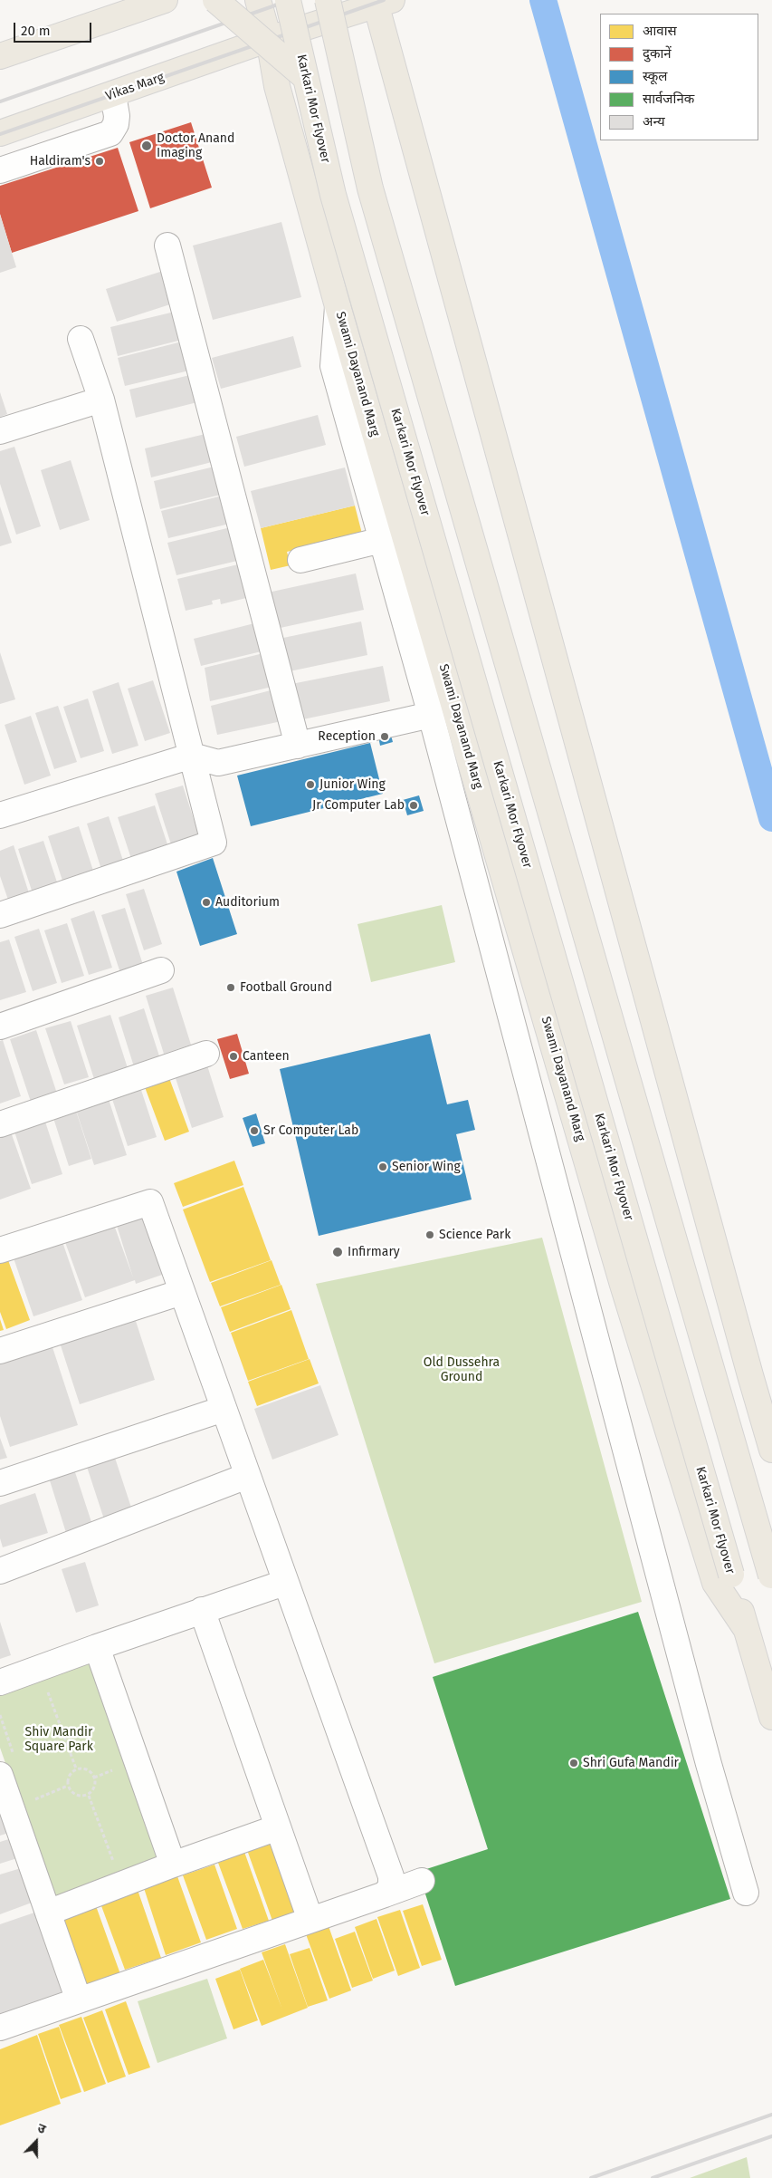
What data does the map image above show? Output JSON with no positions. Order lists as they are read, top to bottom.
{
  "streets": {
    "main road": ["Vikas Marg", "Karkari Mor Flyover", "Swami Dayanand Marg"]
  },
  "crossings": [
    ["Vikas Marg", "Swami Dayanand Marg"],
    ["Karkari Mor Flyover", "Swami Dayanand Marg"]
  ],
  "parks": ["Old Dussehra Ground", "Shiv Mandir Square Park"],
  "places": [
    "Doctor Anand Imaging",
    "Haldiram's",
    "Reception",
    "Junior Wing",
    "Jr Computer Lab",
    "Auditorium",
    "Football Ground",
    "Canteen",
    "Sr Computer Lab",
    "Senior Wing",
    "Science Park",
    "Infirmary",
    "Shri Gufa Mandir"
  ],
  "legend": [
    "आवास",
    "दुकानें",
    "स्कूल",
    "सार्वजनिक",
    "अन्य"
  ],
  "scale_bar": "20 m",
  "north": "top"
}
